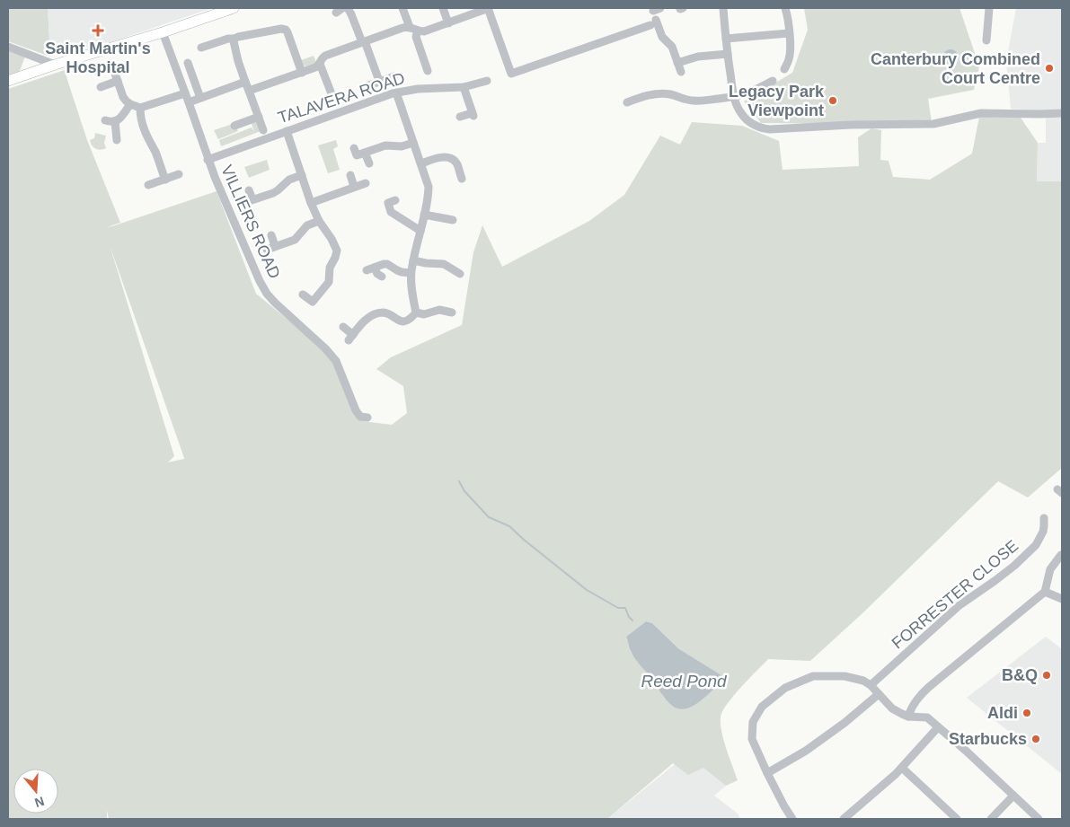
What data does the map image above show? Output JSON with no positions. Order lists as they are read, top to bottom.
{
  "streets": {
    "street": ["TALAVERA ROAD", "VILLIERS ROAD", "FORRESTER CLOSE"]
  },
  "crossings": [
    ["TALAVERA ROAD", "VILLIERS ROAD"]
  ],
  "water": ["Reed Pond"],
  "places": {
    "health": ["Saint Martin's Hospital"],
    "other": [
      "Canterbury Combined Court Centre",
      "Legacy Park Viewpoint",
      "B&Q",
      "Aldi",
      "Starbucks"
    ]
  },
  "north": "bottom"
}
